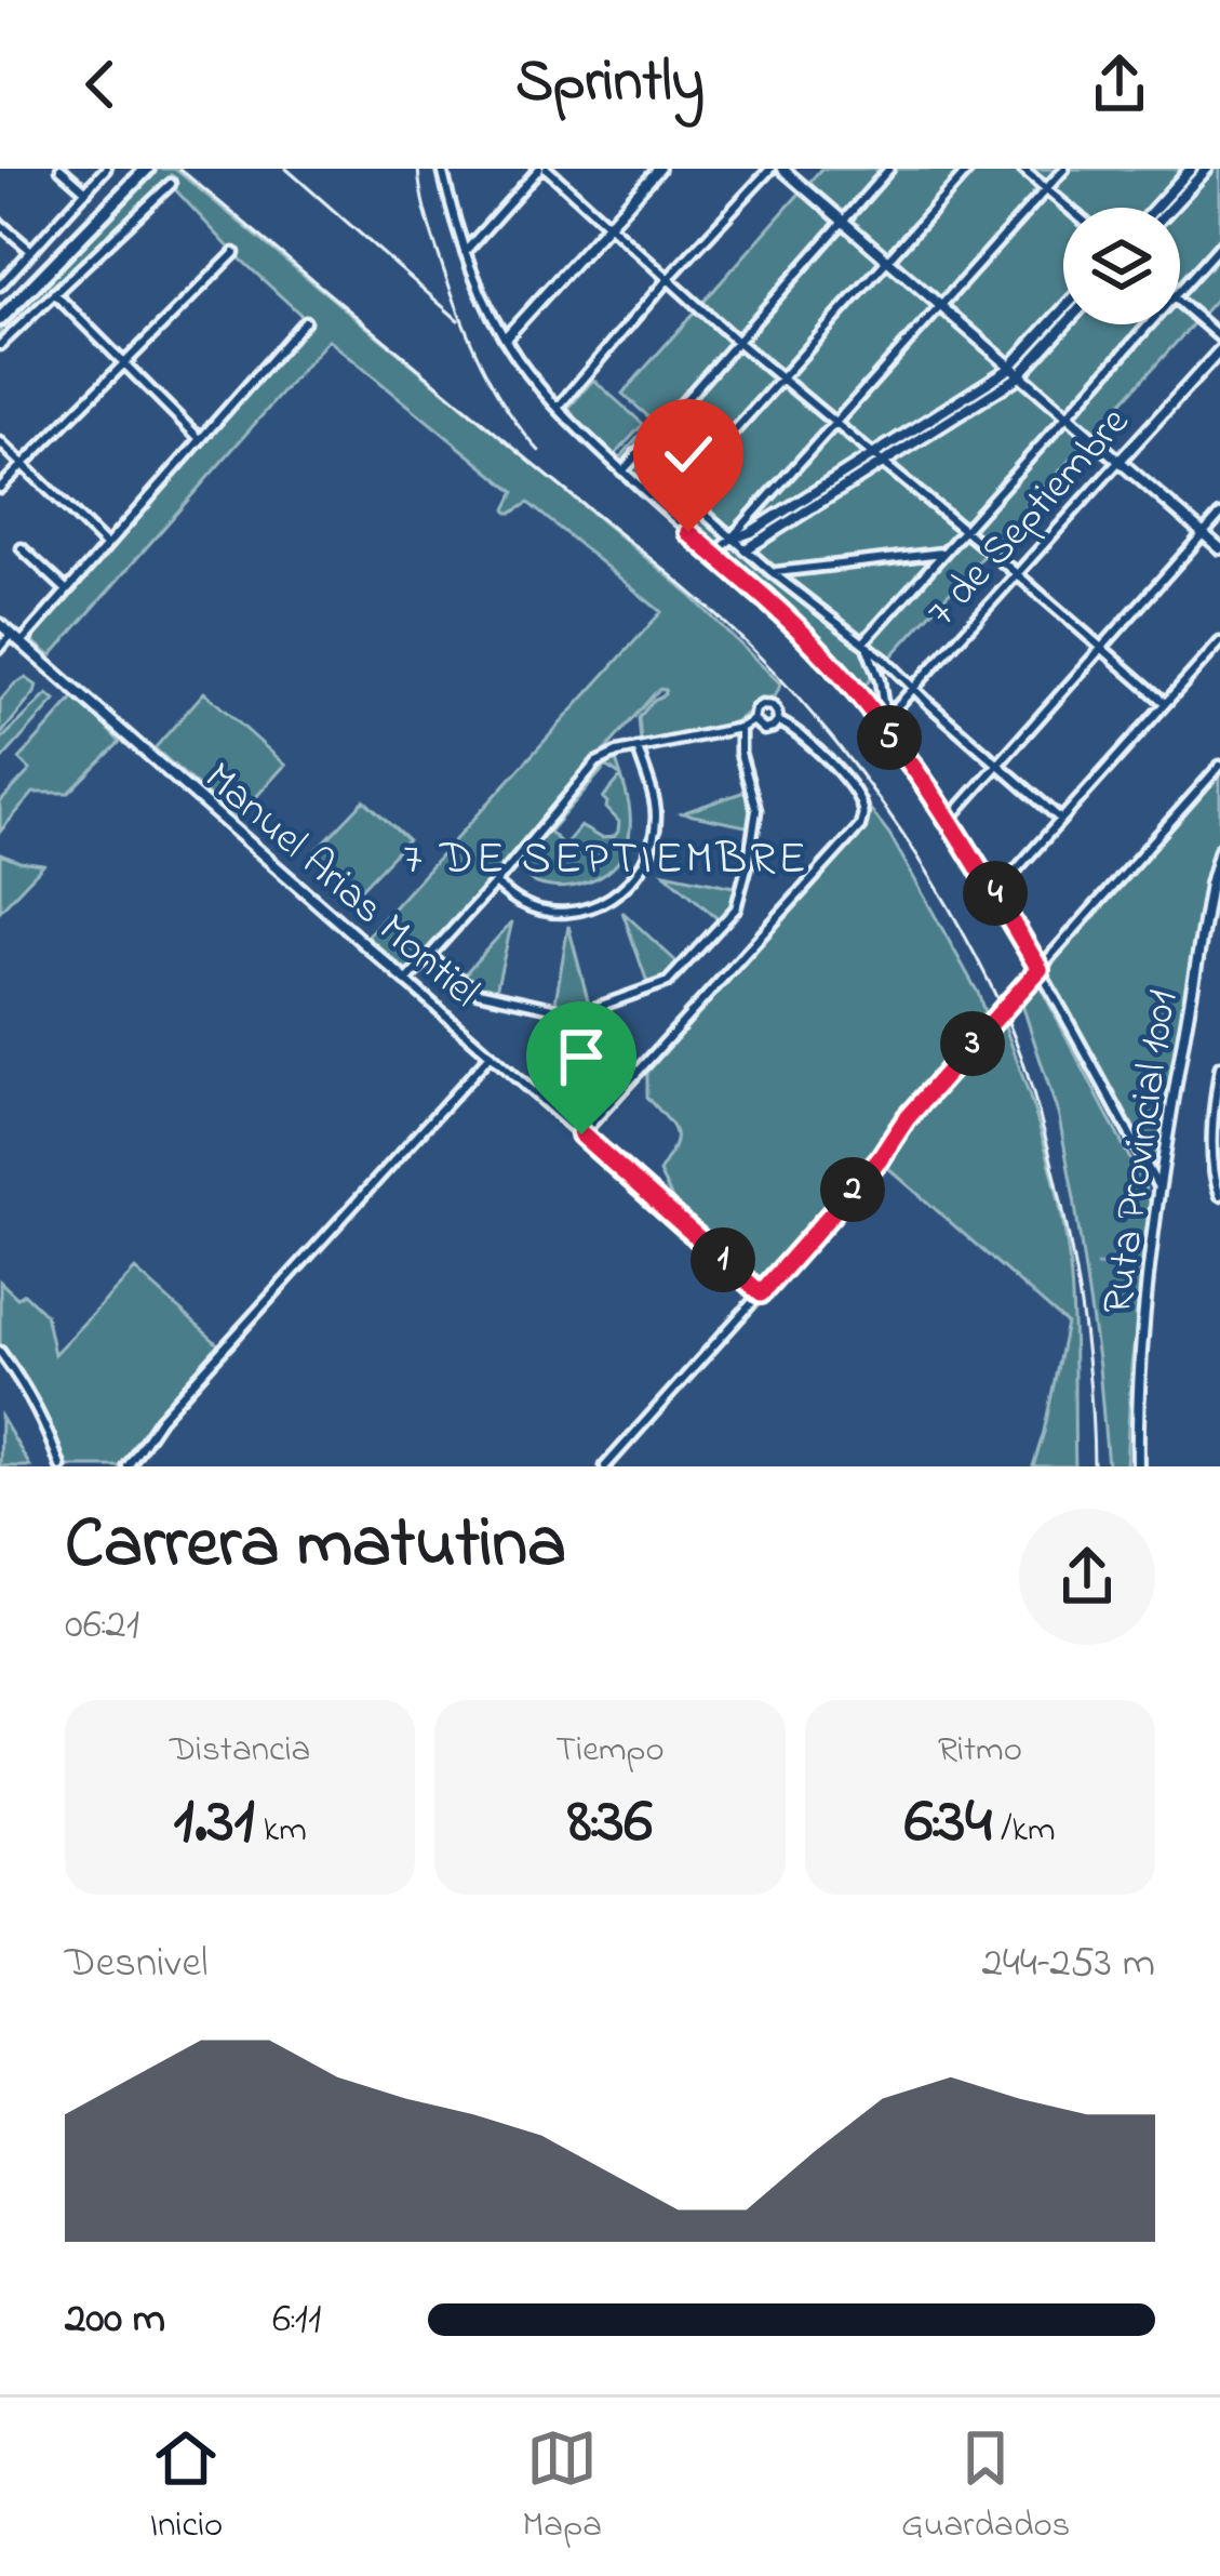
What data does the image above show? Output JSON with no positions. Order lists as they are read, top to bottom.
{
  "streets": {
    "street": ["7 de Septiembre", "Manuel Arias Montiel", "Ruta Provincial 1001"]
  },
  "districts": ["7 DE SEPTIEMBRE"],
  "page": {
    "header": "Sprintly",
    "pins": [
      "5",
      "4",
      "3",
      "2",
      "1"
    ],
    "heading": ["Carrera matutina", "06:21"],
    "stats": [
      ["Distancia", "1.31 km"],
      ["Tiempo", "8:36"],
      ["Ritmo", "6:34 /km"]
    ],
    "chart": ["Desnivel", "244–253 m"],
    "list": [
      {
        "name": "200 m",
        "note": "6:11"
      }
    ],
    "tabs": ["Inicio", "Mapa", "Guardados"]
  }
}
